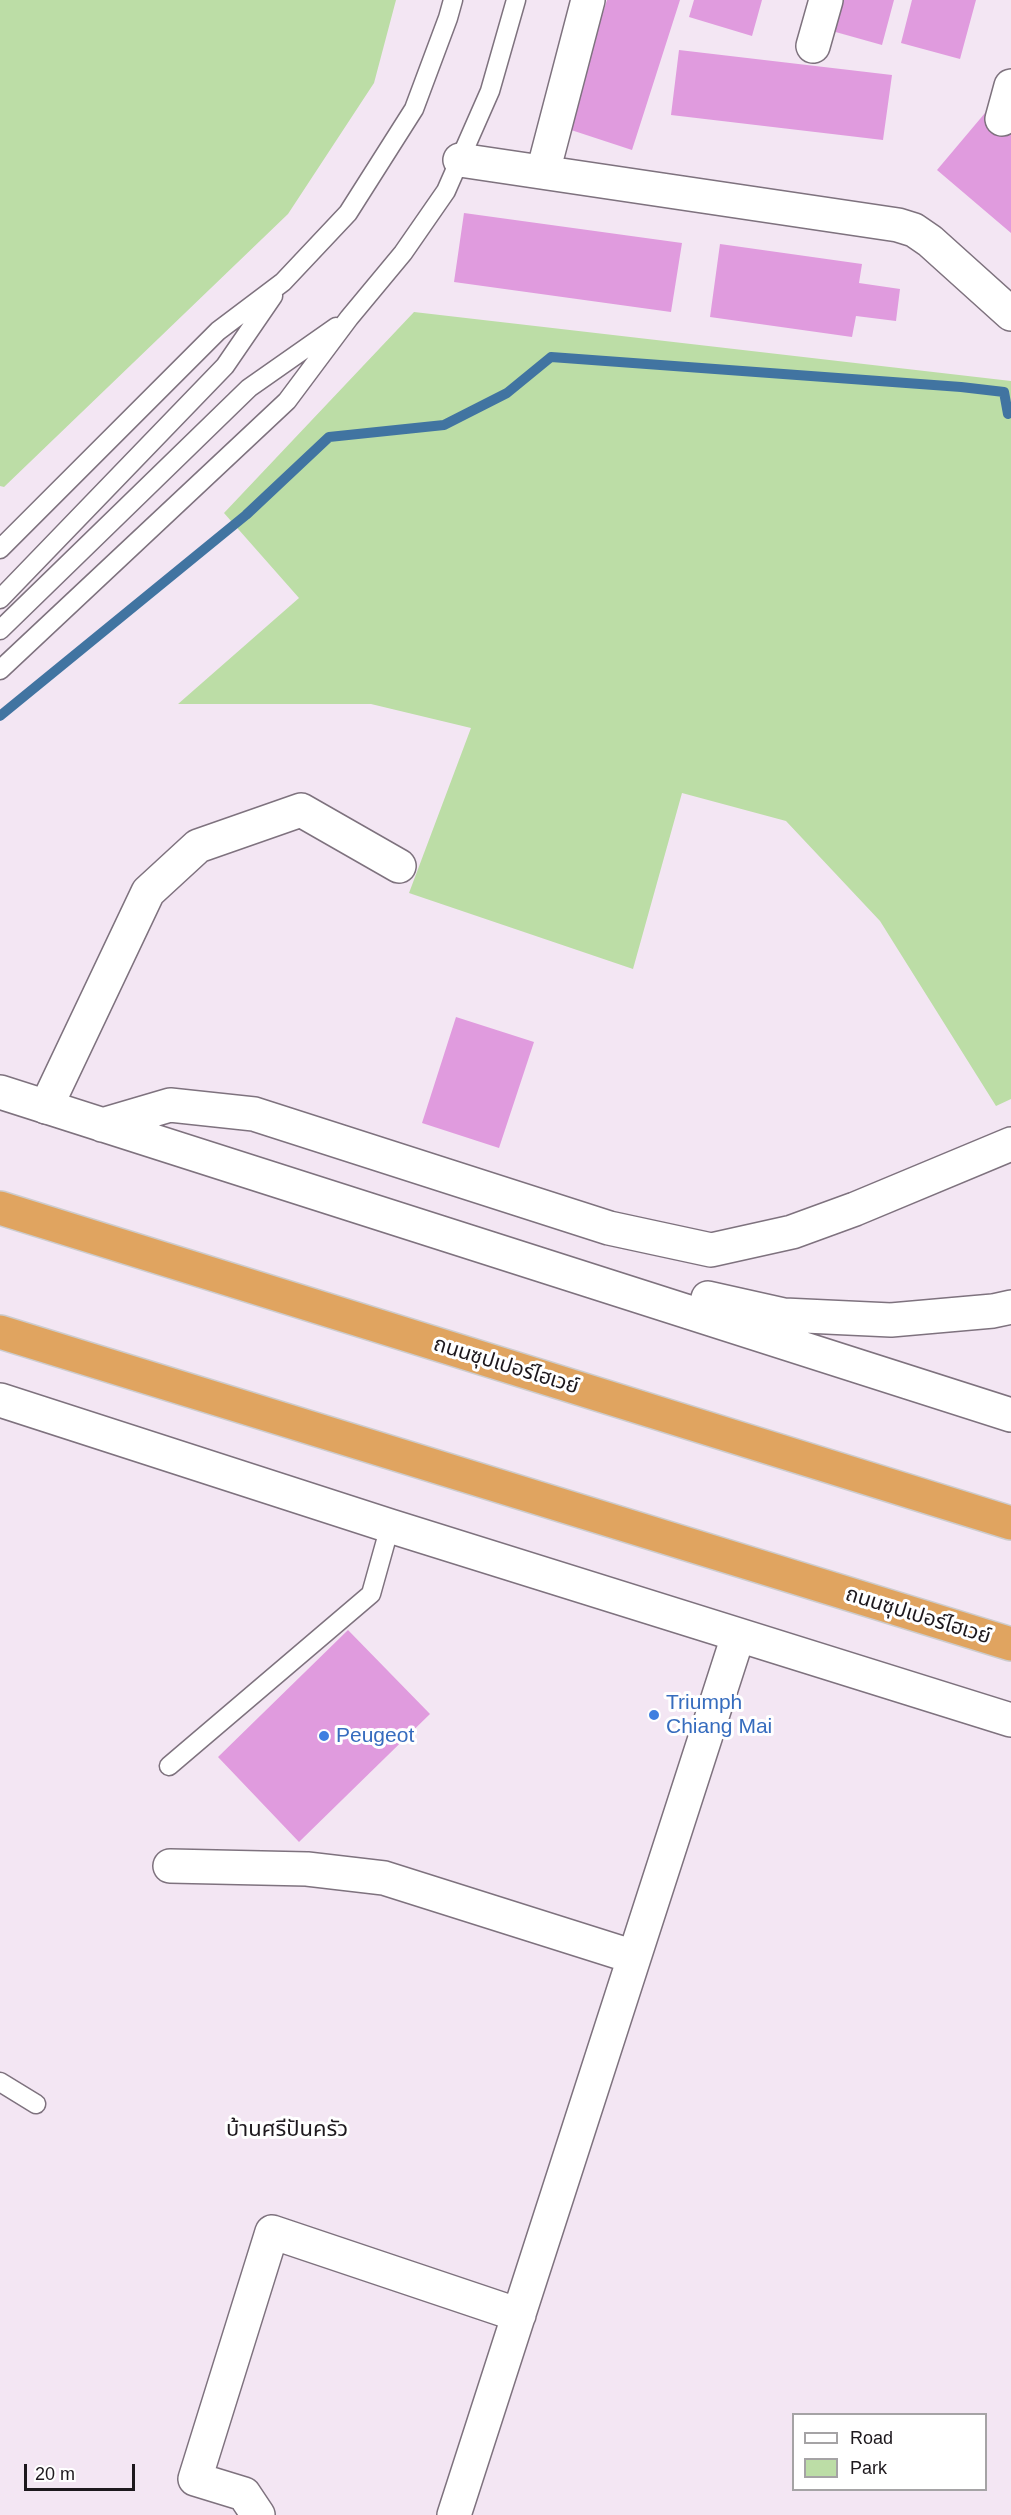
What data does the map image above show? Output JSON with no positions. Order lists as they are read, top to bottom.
{
  "streets": {
    "highway": ["ถนนซุปเปอร์ไฮเวย์"]
  },
  "districts": ["บ้านศรีปันครัว"],
  "places": ["Triumph Chiang Mai", "Peugeot"],
  "legend": ["Road", "Park"],
  "scale_bar": "20 m"
}
